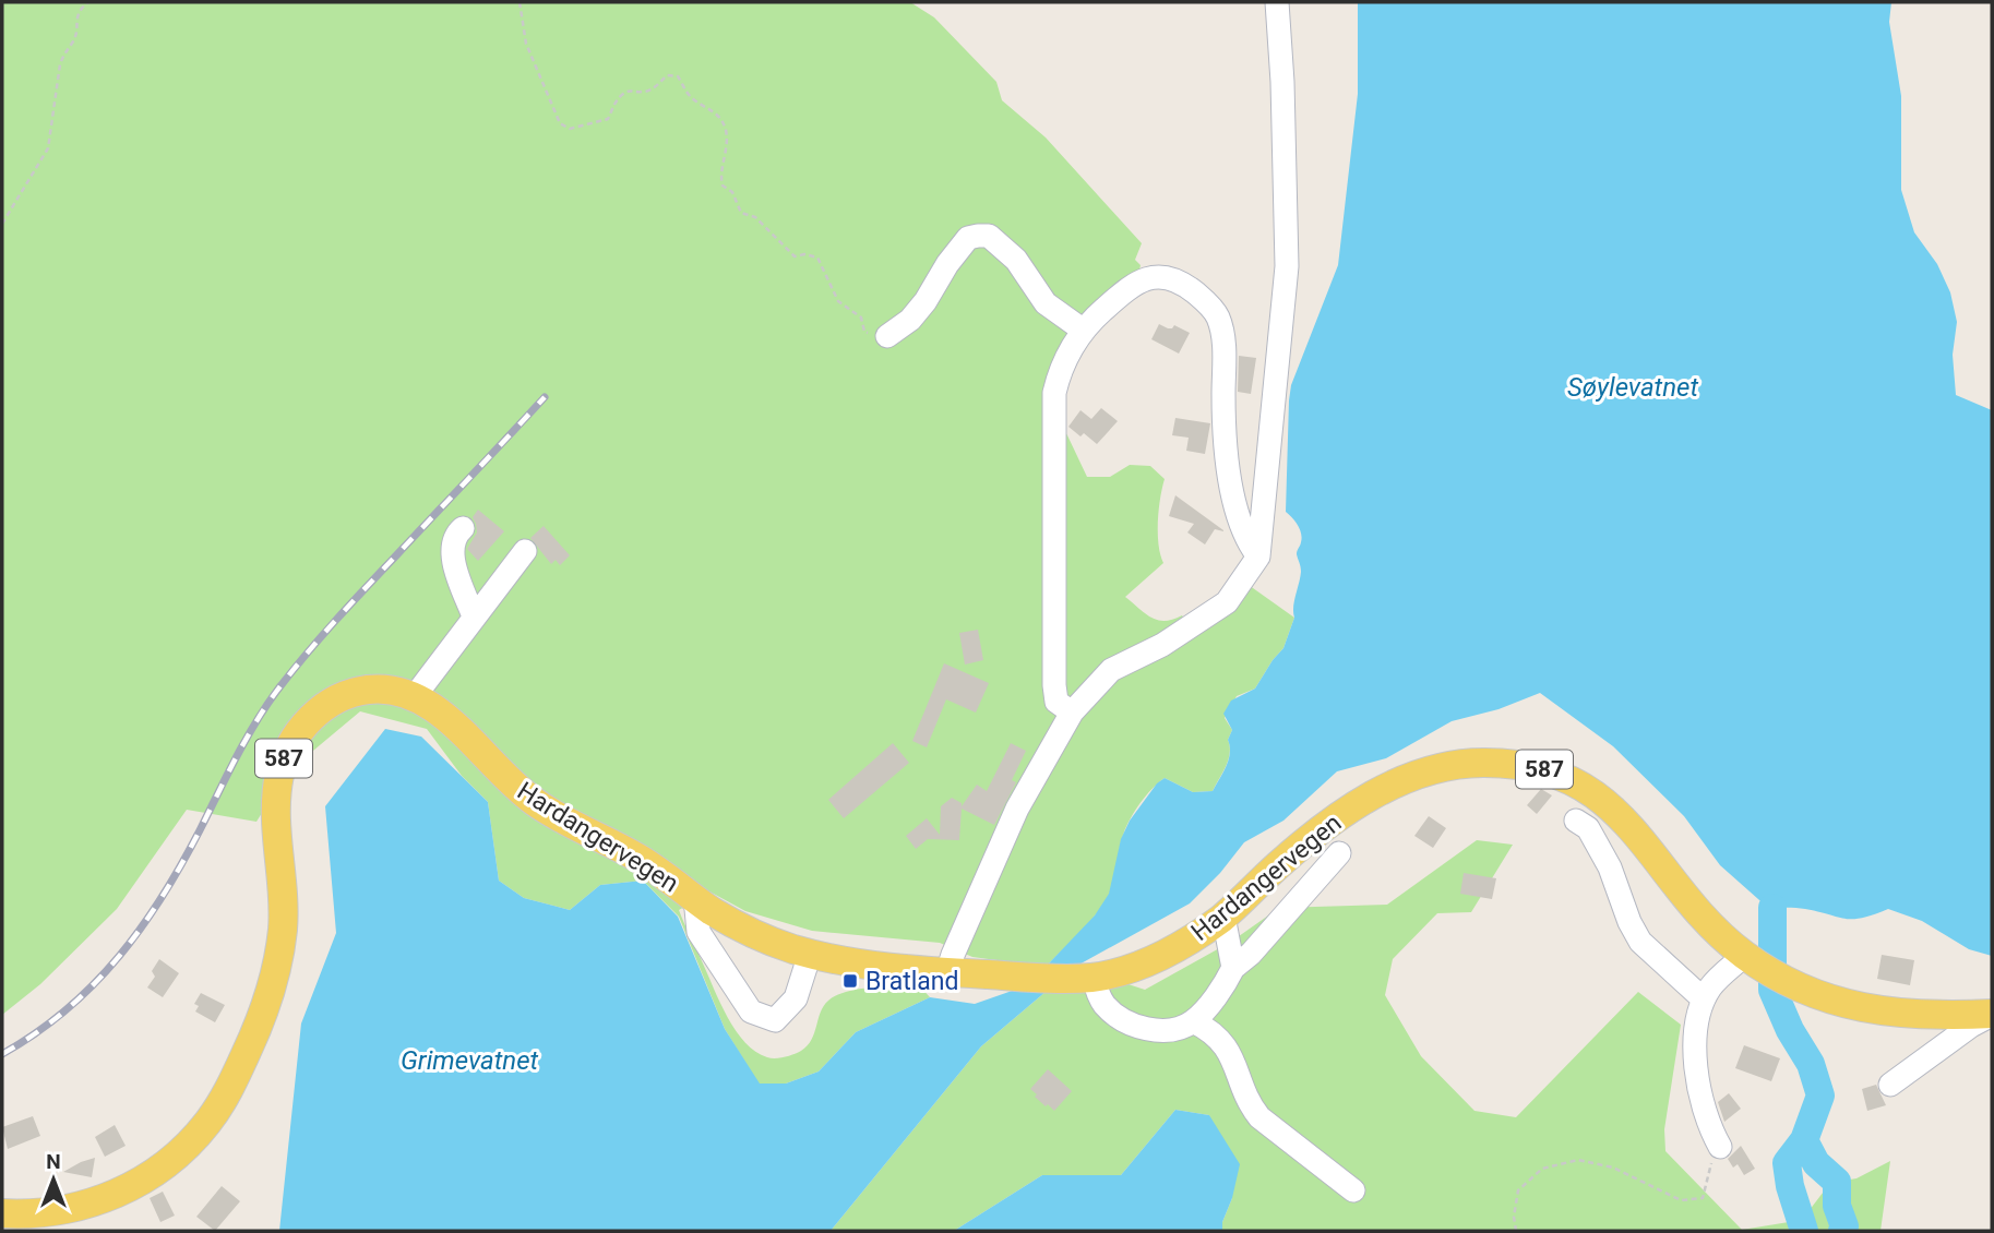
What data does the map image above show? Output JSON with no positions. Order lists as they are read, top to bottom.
{
  "streets": {
    "main road": ["587", "Hardangervegen"]
  },
  "water": ["Søylevatnet", "Grimevatnet"],
  "places": {
    "transit": ["Bratland"]
  },
  "north": "top"
}
